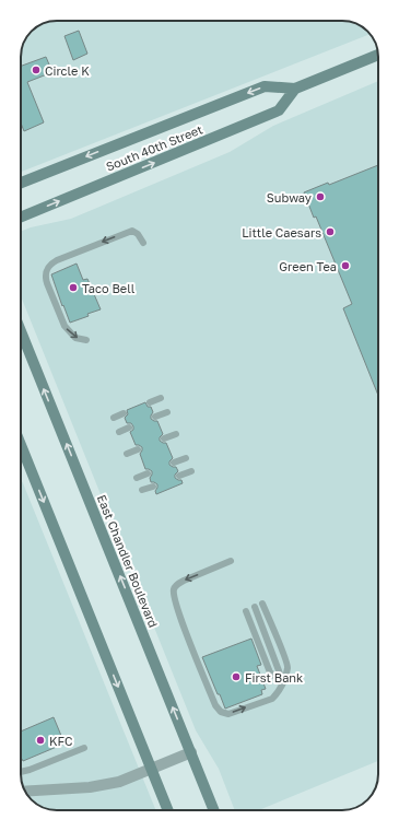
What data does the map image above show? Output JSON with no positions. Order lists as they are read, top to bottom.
{
  "streets": {
    "main road": ["South 40th Street", "East Chandler Boulevard"]
  },
  "places": [
    "Circle K",
    "Subway",
    "Little Caesars",
    "Green Tea",
    "Taco Bell",
    "First Bank",
    "KFC"
  ]
}
